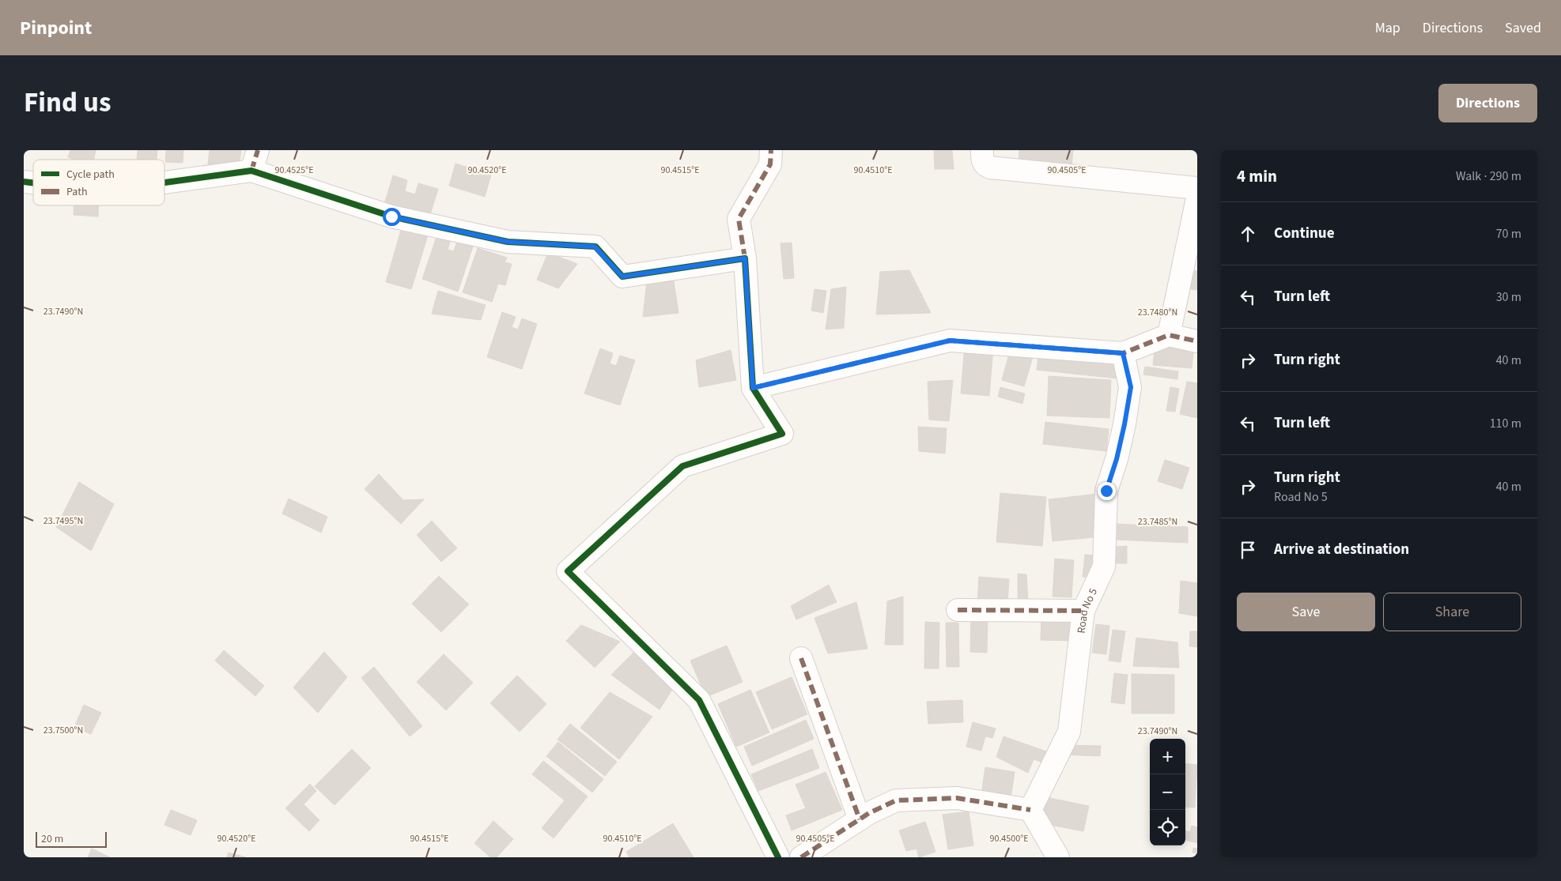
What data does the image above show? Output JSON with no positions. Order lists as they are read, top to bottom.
{
  "streets": {
    "street": ["Road No 5"]
  },
  "legend": ["Cycle path", "Path"],
  "scale_bar": "20 m",
  "page": {
    "header": "Pinpoint",
    "nav": ["Map", "Directions", "Saved"],
    "title": "Find us",
    "buttons": [
      "Directions",
      ["Save", "Share"]
    ],
    "heading": ["4 min", "Walk · 290 m"],
    "list": [
      ["Continue", "70 m"],
      ["Turn left", "30 m"],
      ["Turn right", "40 m"],
      ["Turn left", "110 m"],
      ["Turn right", "Road No 5", "40 m"],
      "Arrive at destination"
    ],
    "map_buttons": ["+", "−"],
    "scale": "20 m"
  },
  "coordinates": [
    "90.4525°E",
    "90.4520°E",
    "90.4515°E",
    "90.4510°E",
    "90.4505°E",
    "23.7490°N",
    "23.7480°N",
    "23.7495°N",
    "23.7485°N",
    "23.7500°N",
    "90.4500°E"
  ]
}
